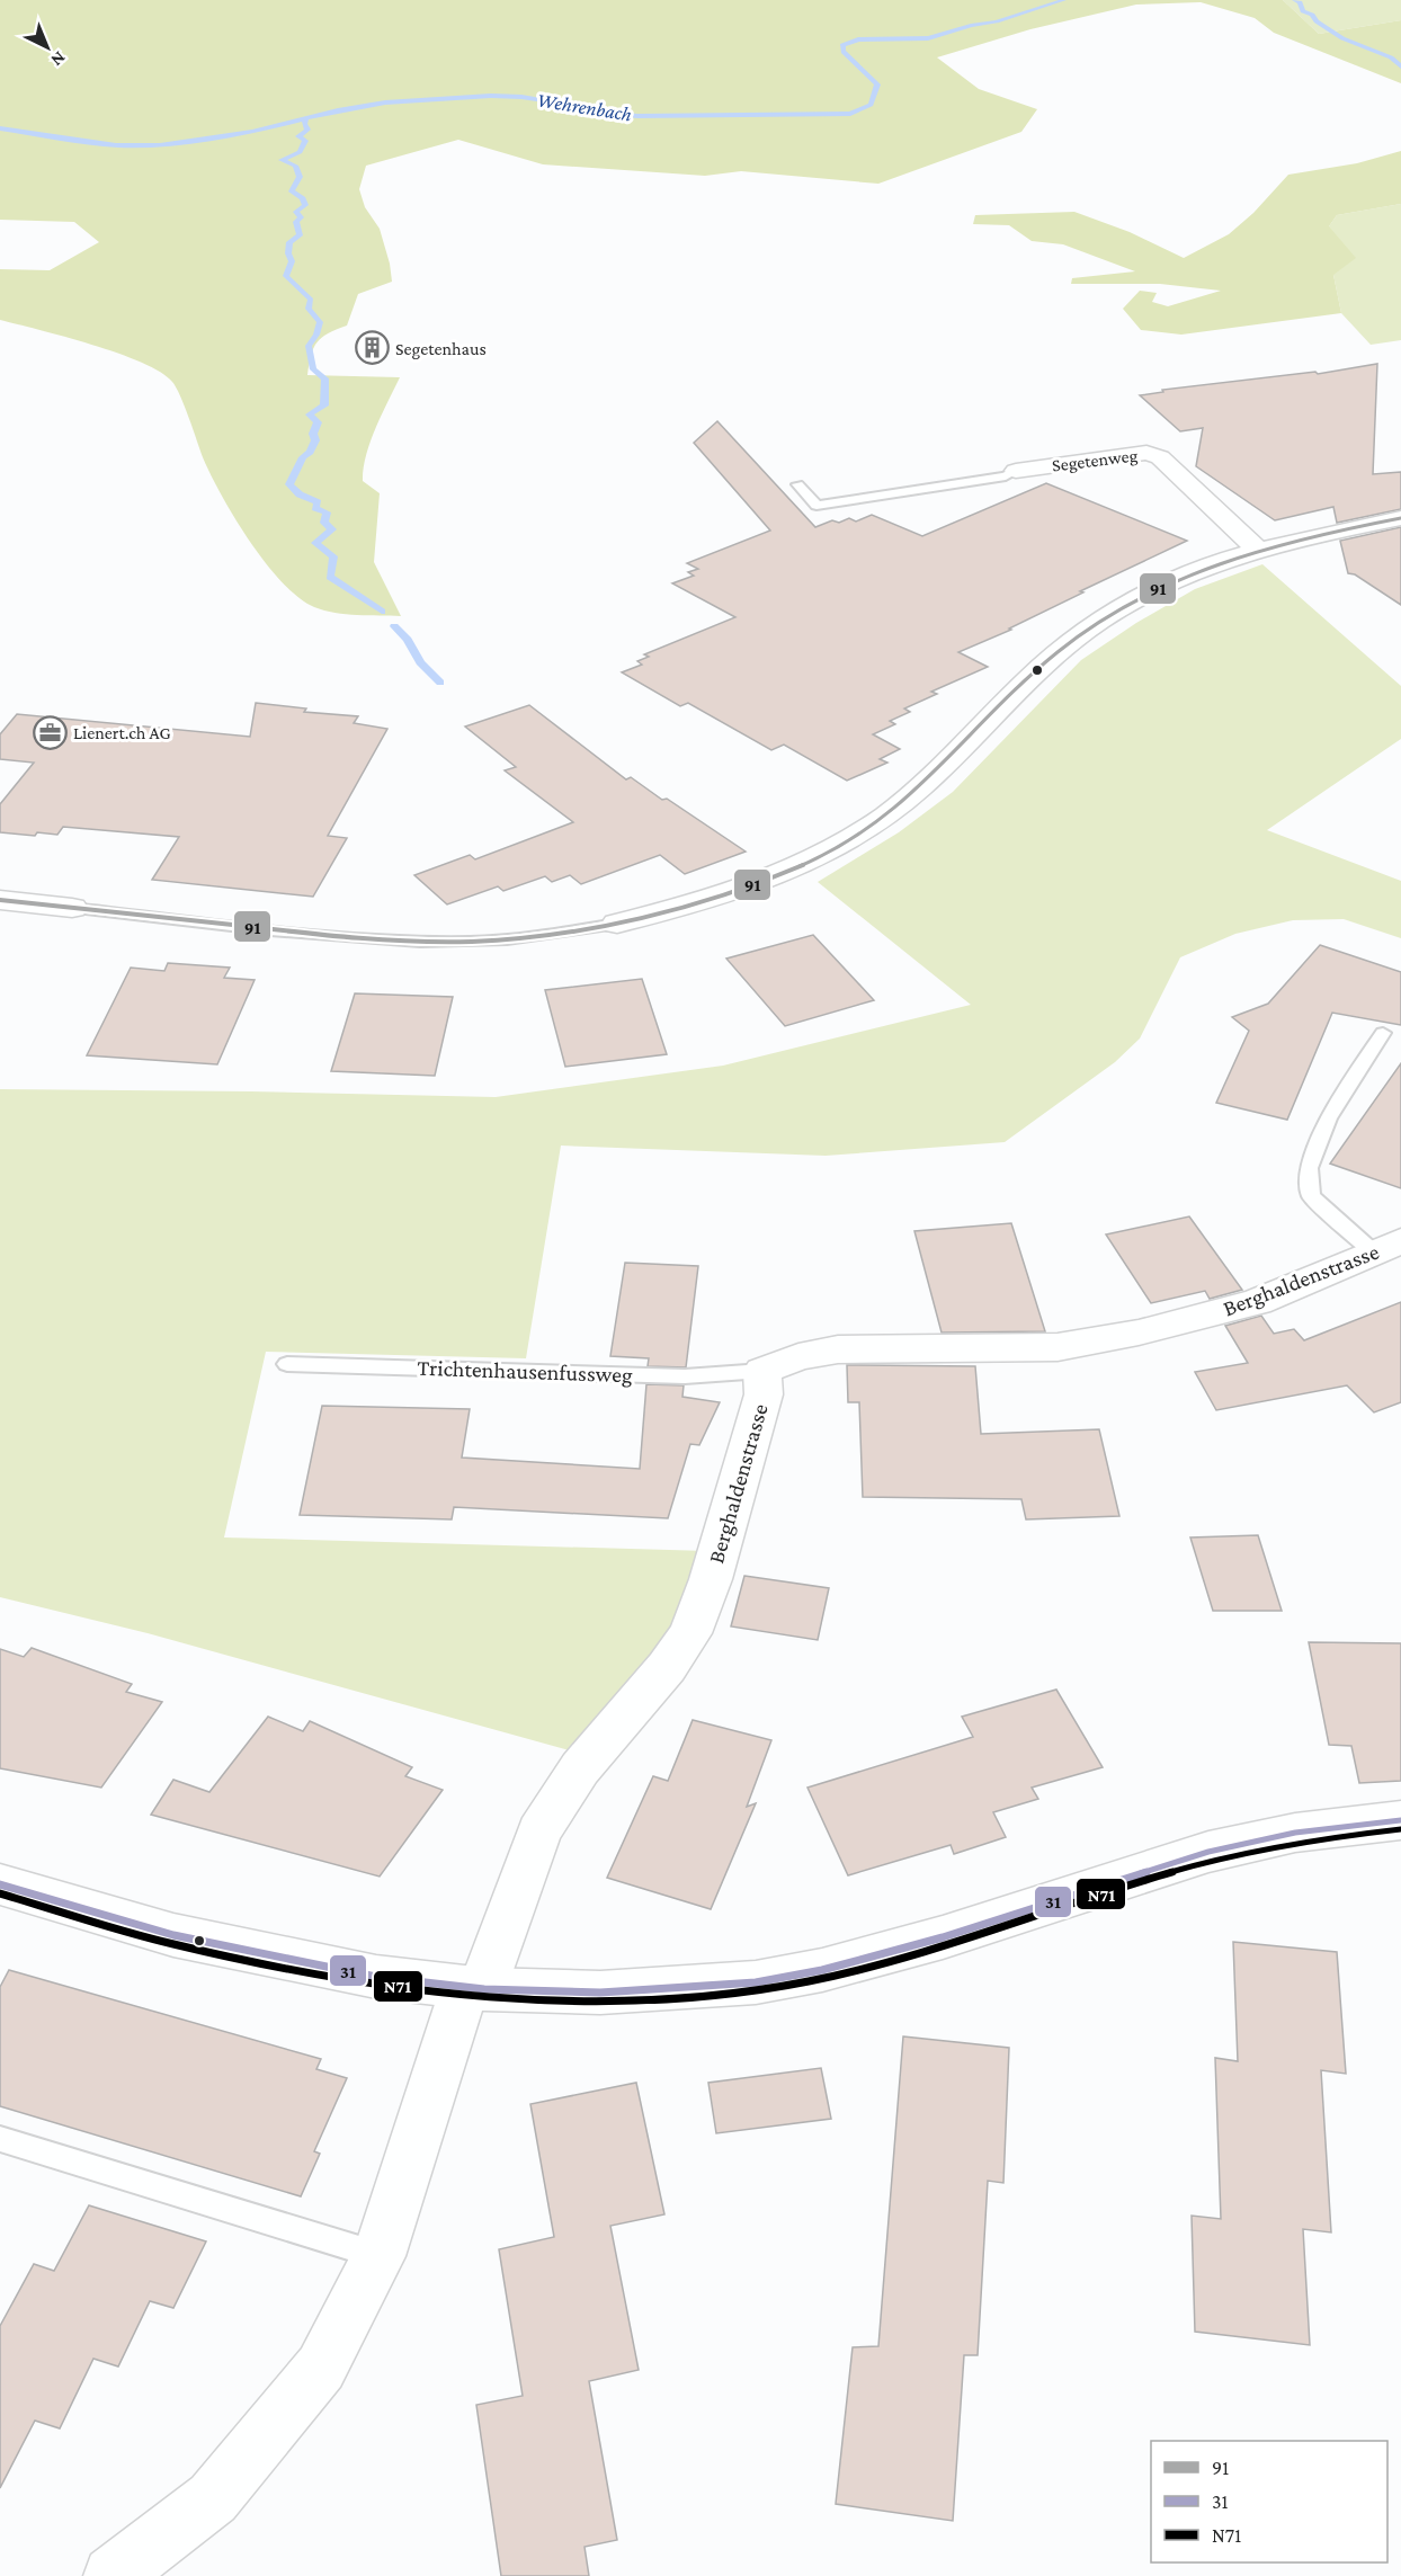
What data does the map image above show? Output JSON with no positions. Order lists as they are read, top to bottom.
{
  "streets": {
    "street": ["Segetenweg", "Berghaldenstrasse"],
    "lane": ["Trichtenhausenfussweg"]
  },
  "crossings": [
    ["Berghaldenstrasse", "Trichtenhausenfussweg"]
  ],
  "water": ["Wehrenbach"],
  "places": {
    "building": ["Segetenhaus"],
    "office": ["Lienert.ch AG"]
  },
  "lines": ["transit line 91", "transit line 31", "transit line N71"],
  "legend": ["91", "31", "N71"],
  "north": "bottom right"
}
